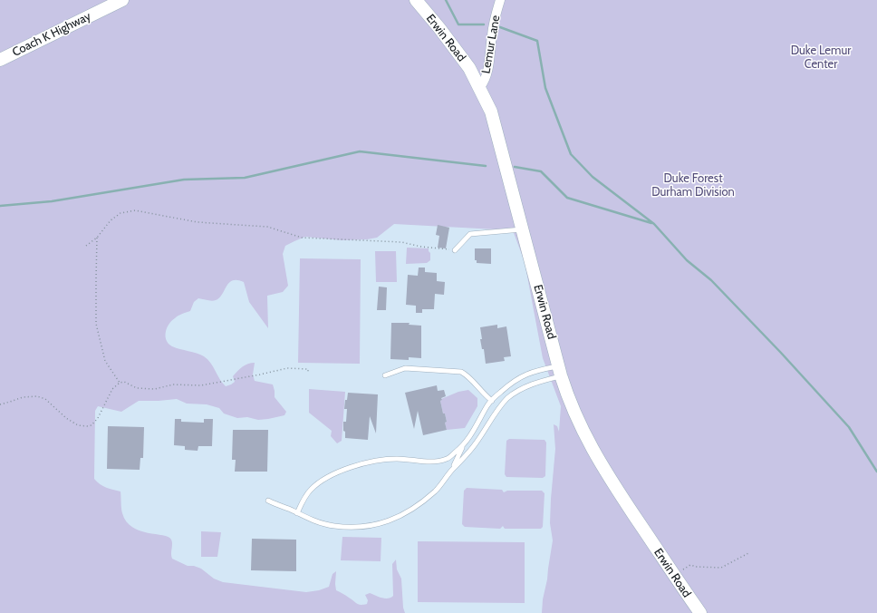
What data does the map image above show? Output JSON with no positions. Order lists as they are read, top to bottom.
{
  "streets": {
    "main road": ["Coach K Highway", "Erwin Road"],
    "street": ["Lemur Lane"]
  },
  "crossings": [
    ["Erwin Road", "Lemur Lane"]
  ],
  "parks": ["Duke Lemur Center", "Duke Forest Durham Division"]
}
